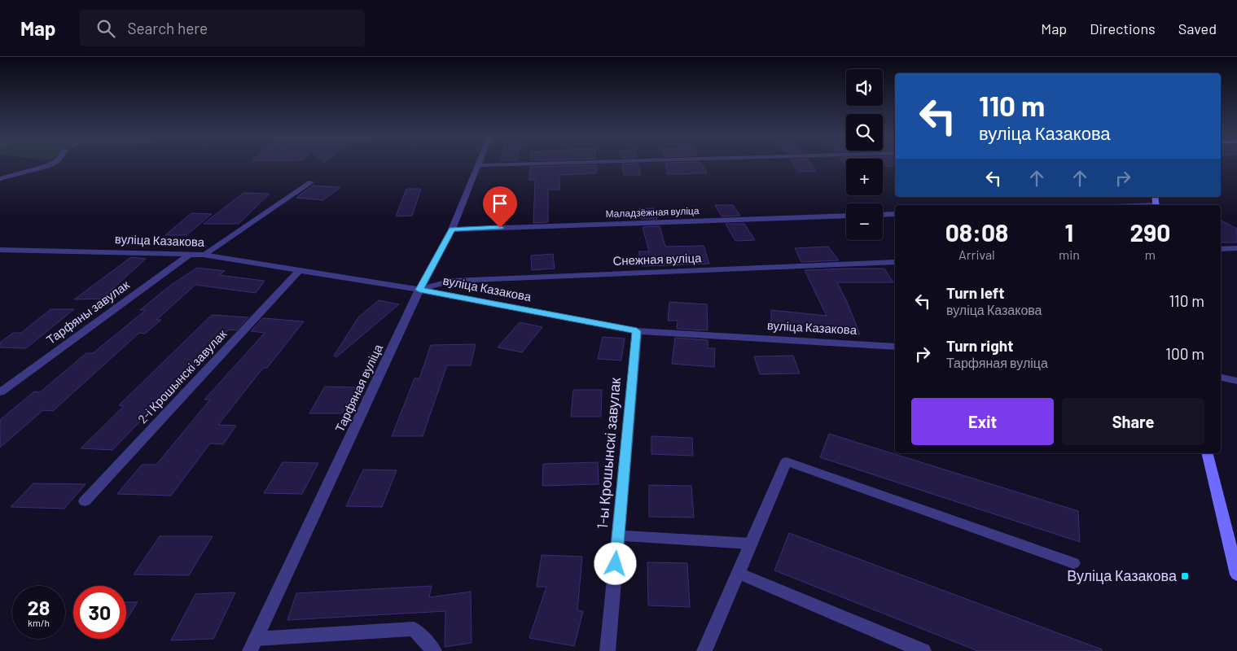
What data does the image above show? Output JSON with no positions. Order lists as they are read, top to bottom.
{
  "streets": {
    "street": [
      "Маладзёжная вуліца",
      "вуліца Казакова",
      "Снежная вуліца",
      "Тарфяны завулак",
      "2-і Крошынскі завулак",
      "Тарфяная вуліца",
      "1-ы Крошынскі завулак"
    ]
  },
  "crossings": [
    ["Маладзёжная вуліца", "Тарфяная вуліца"],
    ["вуліца Казакова", "Снежная вуліца"],
    ["вуліца Казакова", "Тарфяны завулак"],
    ["вуліца Казакова", "2-і Крошынскі завулак"],
    ["вуліца Казакова", "Тарфяная вуліца"],
    ["вуліца Казакова", "1-ы Крошынскі завулак"],
    ["Снежная вуліца", "Тарфяная вуліца"]
  ],
  "places": {
    "transit": ["Вуліца Казакова"]
  },
  "page": {
    "header": "Map",
    "search": "Search here",
    "nav": ["Map", "Directions", "Saved"],
    "map_buttons": ["+", "−"],
    "turn": ["110 m", "вуліца Казакова"],
    "eta": [
      "08:08",
      "Arrival",
      "1",
      "min",
      "290",
      "m"
    ],
    "list": [
      {
        "name": "Turn left",
        "note": "вуліца Казакова",
        "value": "110 m"
      },
      {
        "name": "Turn right",
        "note": "Тарфяная вуліца",
        "value": "100 m"
      }
    ],
    "buttons": ["Exit", "Share"],
    "speed": "28 km/h",
    "limit": "30"
  }
}
